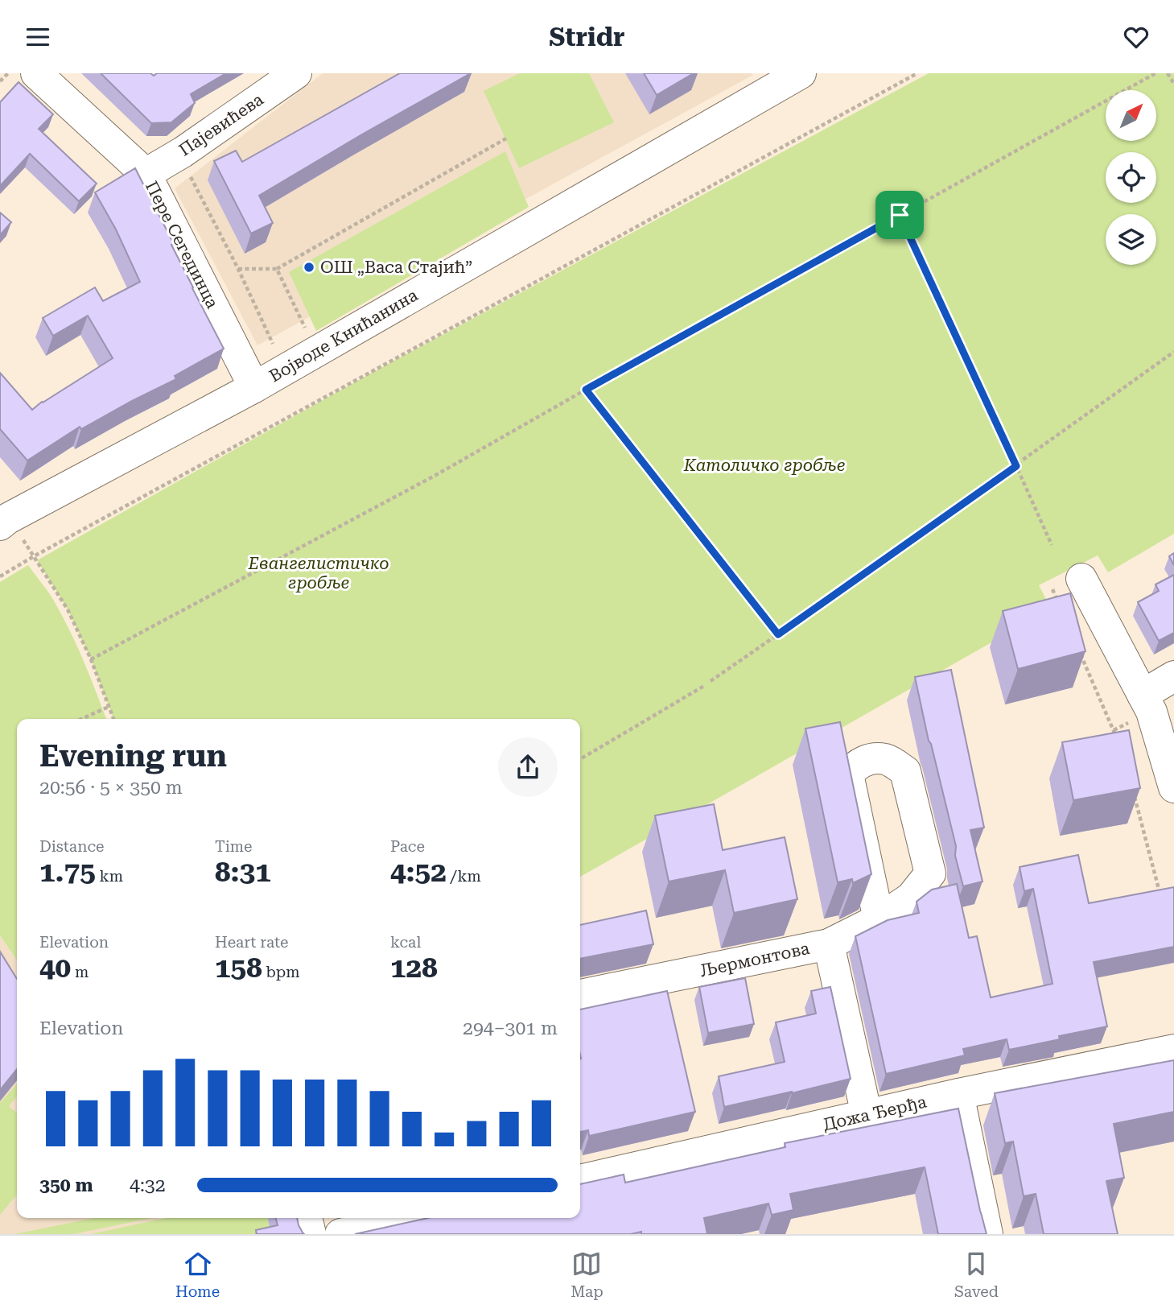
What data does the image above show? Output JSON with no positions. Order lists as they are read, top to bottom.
{
  "streets": {
    "street": [
      "Пајевићева",
      "Пере Сегединца",
      "Војводе Книћанина",
      "Љермонтова",
      "Дожа Ђерђа"
    ]
  },
  "crossings": [
    ["Пајевићева", "Пере Сегединца"],
    ["Пере Сегединца", "Војводе Книћанина"],
    ["Љермонтова", "Дожа Ђерђа"]
  ],
  "parks": ["Католичко гробље", "Евангелистичко гробље"],
  "places": ["ОШ „Васа Стајић”"],
  "north": "top right",
  "page": {
    "header": "Stridr",
    "heading": ["Evening run", "20:56 · 5 × 350 m"],
    "stats": [
      ["Distance", "1.75 km"],
      ["Time", "8:31"],
      ["Pace", "4:52 /km"],
      ["Elevation", "40 m"],
      ["Heart rate", "158 bpm"],
      ["kcal", "128"]
    ],
    "chart": ["Elevation", "294–301 m"],
    "list": [
      {
        "name": "350 m",
        "note": "4:32"
      }
    ],
    "tabs": ["Home", "Map", "Saved"]
  }
}
